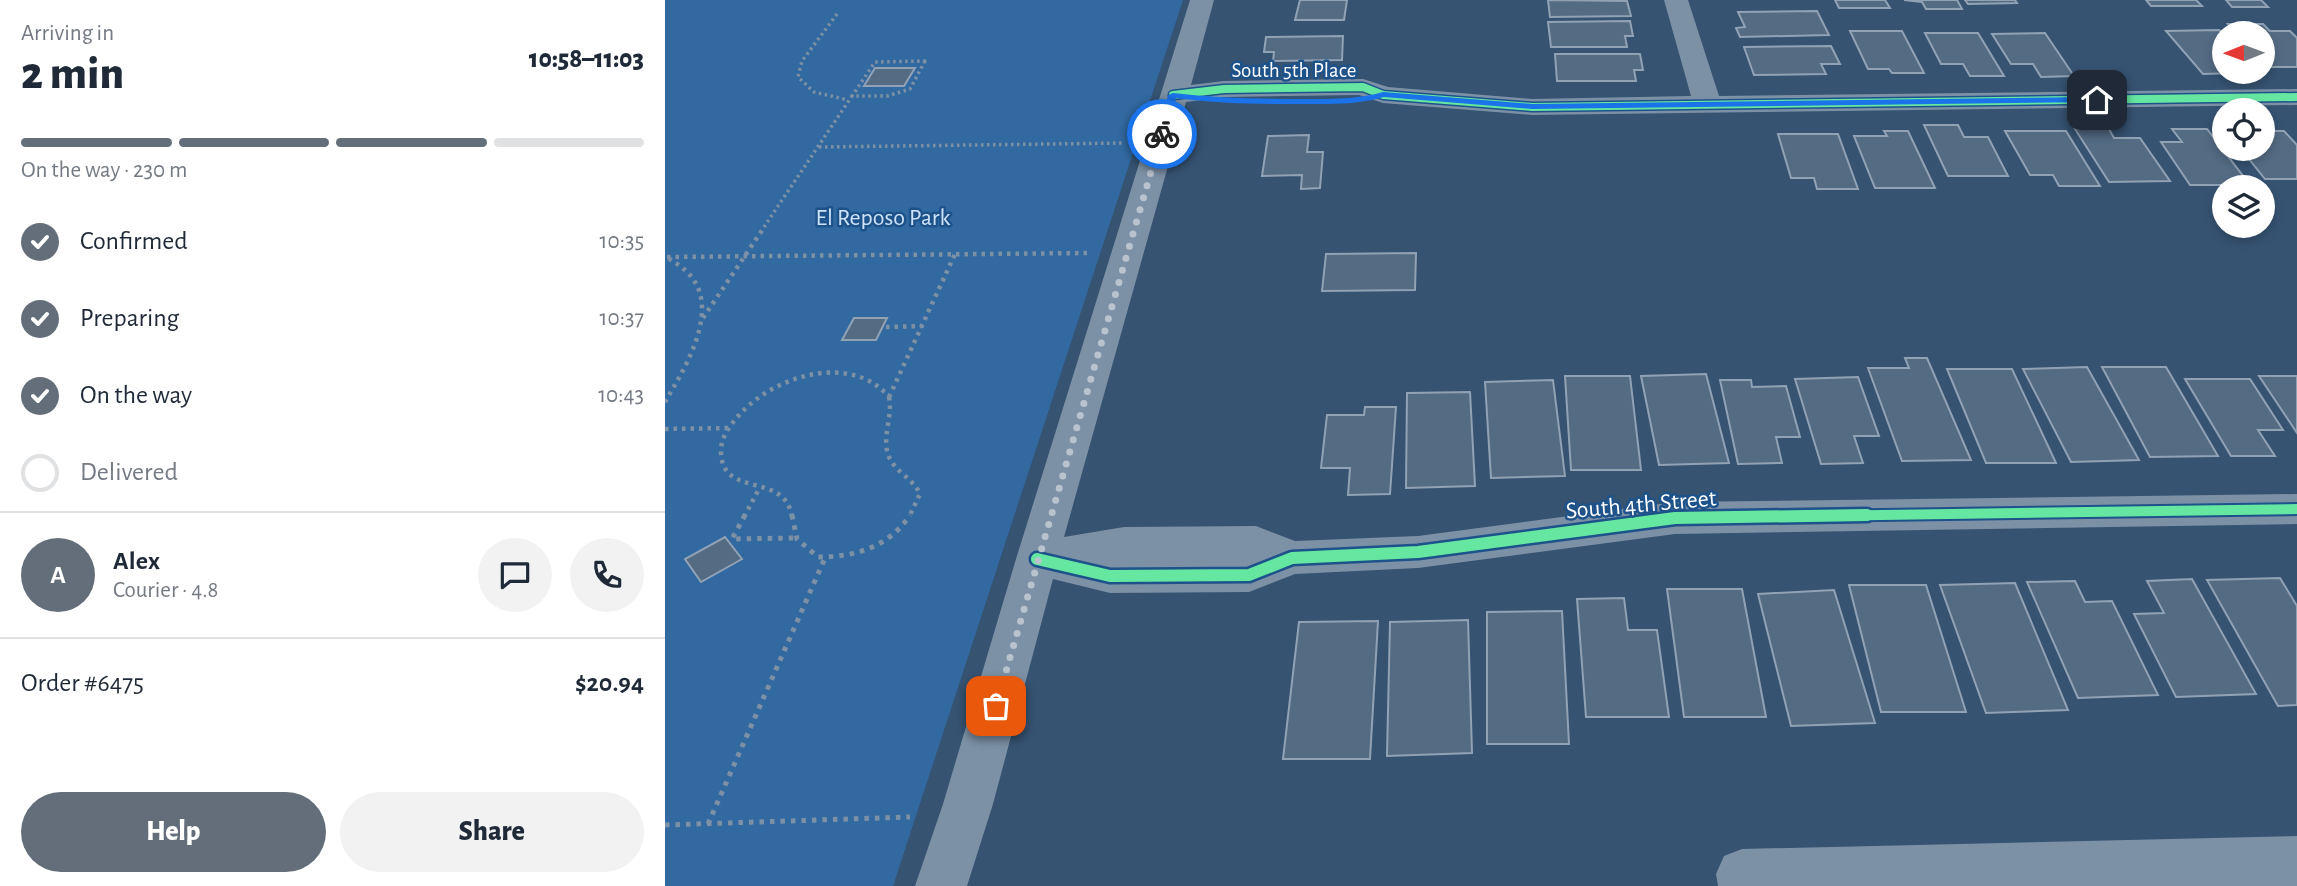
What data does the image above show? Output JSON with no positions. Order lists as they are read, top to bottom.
{
  "streets": {
    "street": ["South 5th Place", "South 4th Street"]
  },
  "parks": ["El Reposo Park"],
  "north": "left",
  "page": {
    "heading": ["2 min", "Arriving in", "10:58–11:03"],
    "panel": [
      "Alex",
      "Courier · 4.8",
      "Order #6475",
      "$20.94"
    ],
    "bar": "On the way · 230 m",
    "list": [
      ["Confirmed", "10:35"],
      ["Preparing", "10:37"],
      ["On the way", "10:43"],
      "Delivered"
    ],
    "round": "A",
    "buttons": ["Help", "Share"]
  }
}
